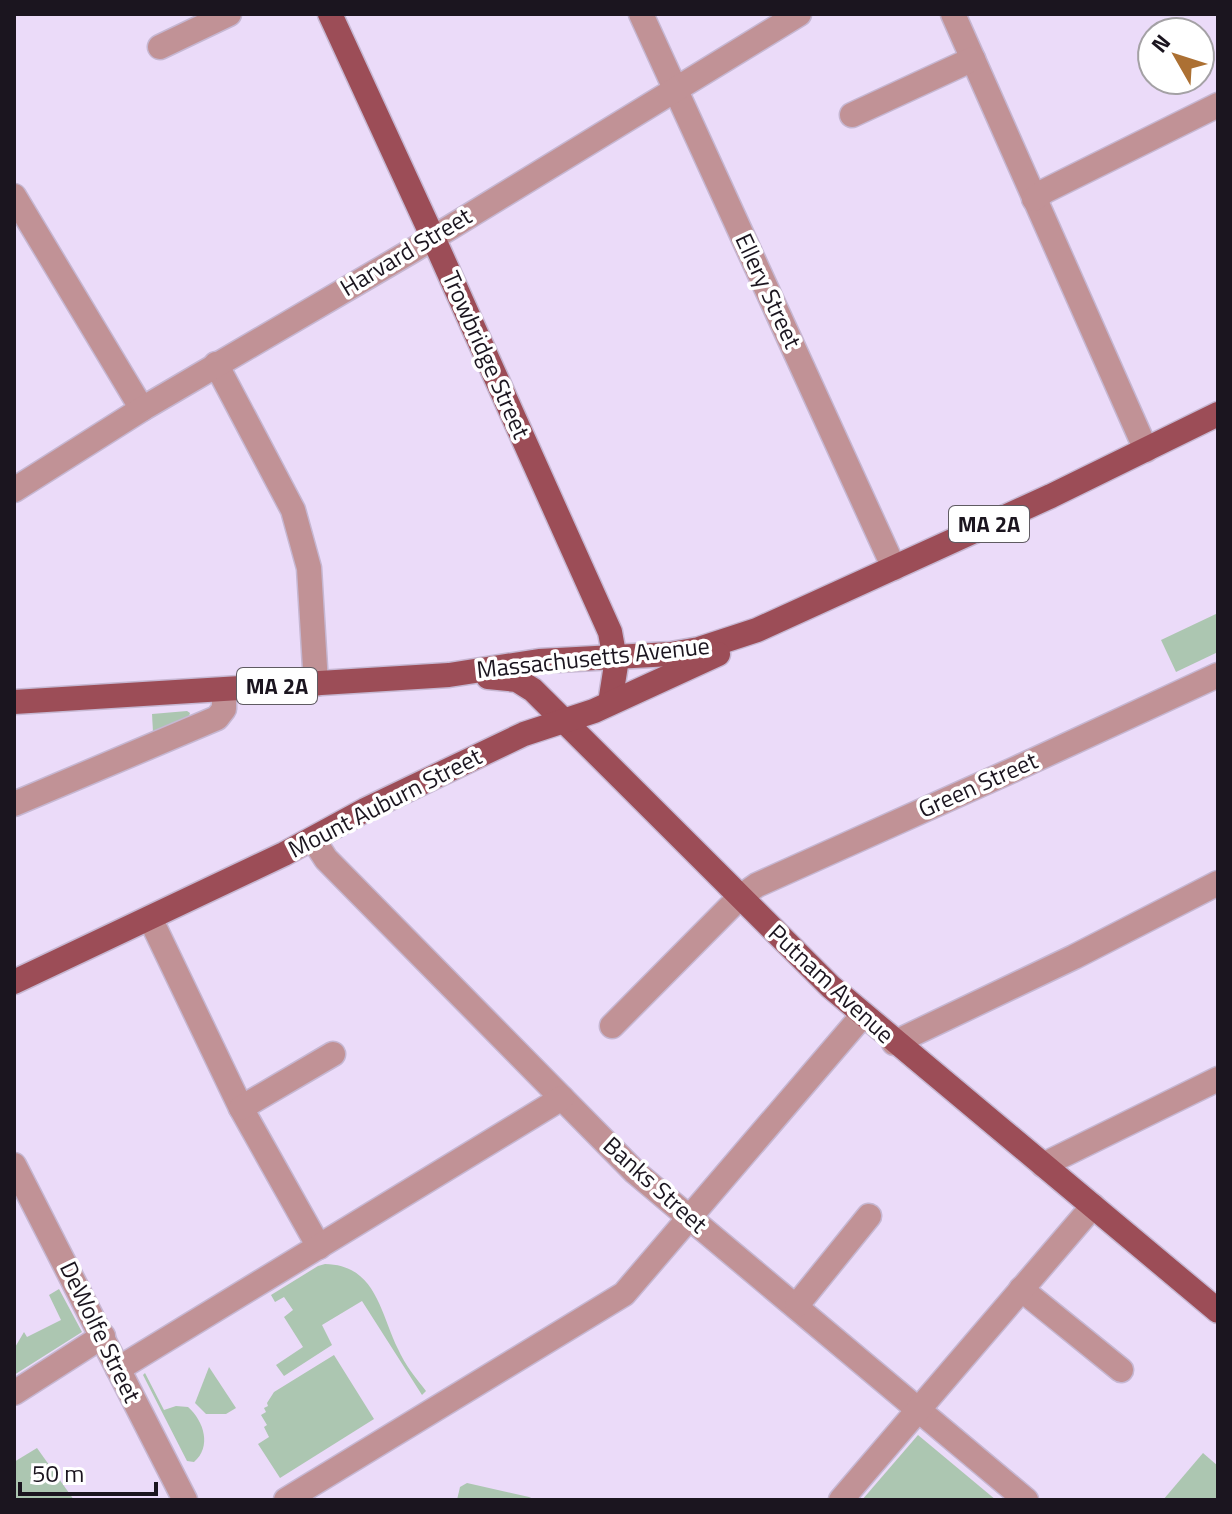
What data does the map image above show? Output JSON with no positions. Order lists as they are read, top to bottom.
{
  "streets": {
    "main road": [
      "Trowbridge Street",
      "MA 2A",
      "Massachusetts Avenue",
      "Mount Auburn Street",
      "Putnam Avenue"
    ],
    "street": [
      "Harvard Street",
      "Ellery Street",
      "Green Street",
      "Banks Street",
      "DeWolfe Street"
    ]
  },
  "crossings": [
    ["Harvard Street", "Ellery Street"],
    ["Harvard Street", "Trowbridge Street"],
    ["Ellery Street", "Massachusetts Avenue"],
    ["Trowbridge Street", "Massachusetts Avenue"],
    ["Trowbridge Street", "Mount Auburn Street"],
    ["Massachusetts Avenue", "Mount Auburn Street"],
    ["Massachusetts Avenue", "Putnam Avenue"],
    ["Green Street", "Putnam Avenue"],
    ["Mount Auburn Street", "Putnam Avenue"],
    ["Mount Auburn Street", "Banks Street"]
  ],
  "scale_bar": "50 m",
  "north": "top left"
}
